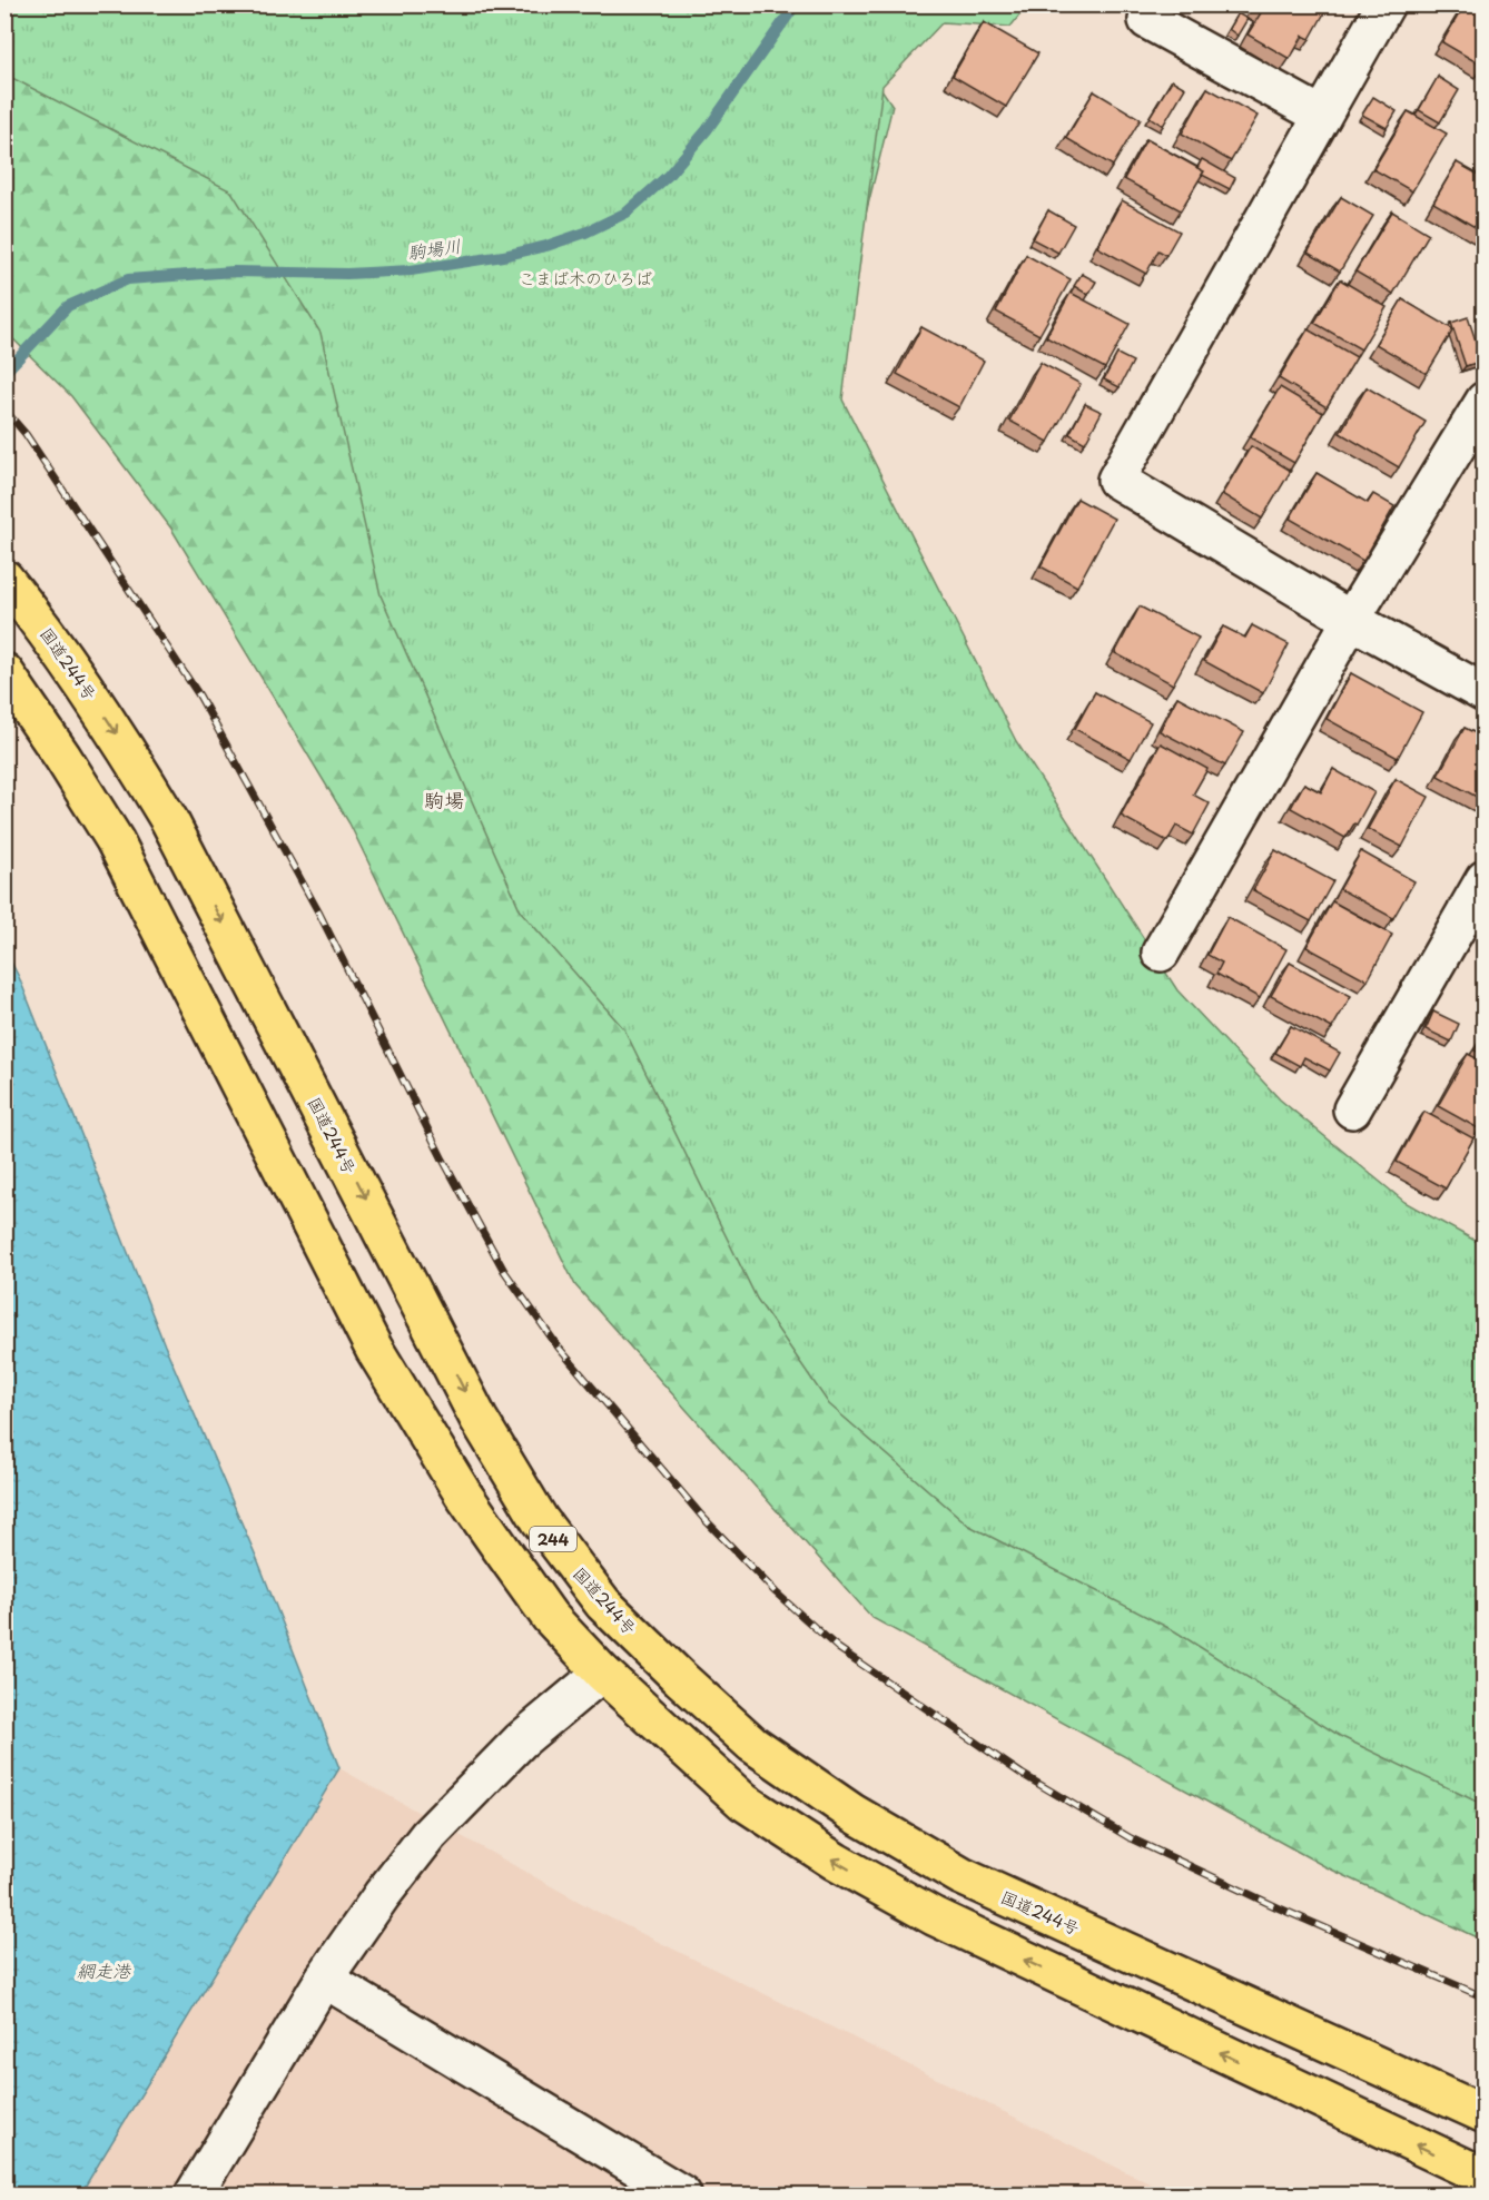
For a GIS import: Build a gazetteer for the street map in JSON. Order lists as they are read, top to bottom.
{
  "streets": {
    "highway": ["国道244号", "244"]
  },
  "districts": ["駒場"],
  "water": ["駒場川", "網走港"],
  "parks": ["こまば木のひろば"]
}
